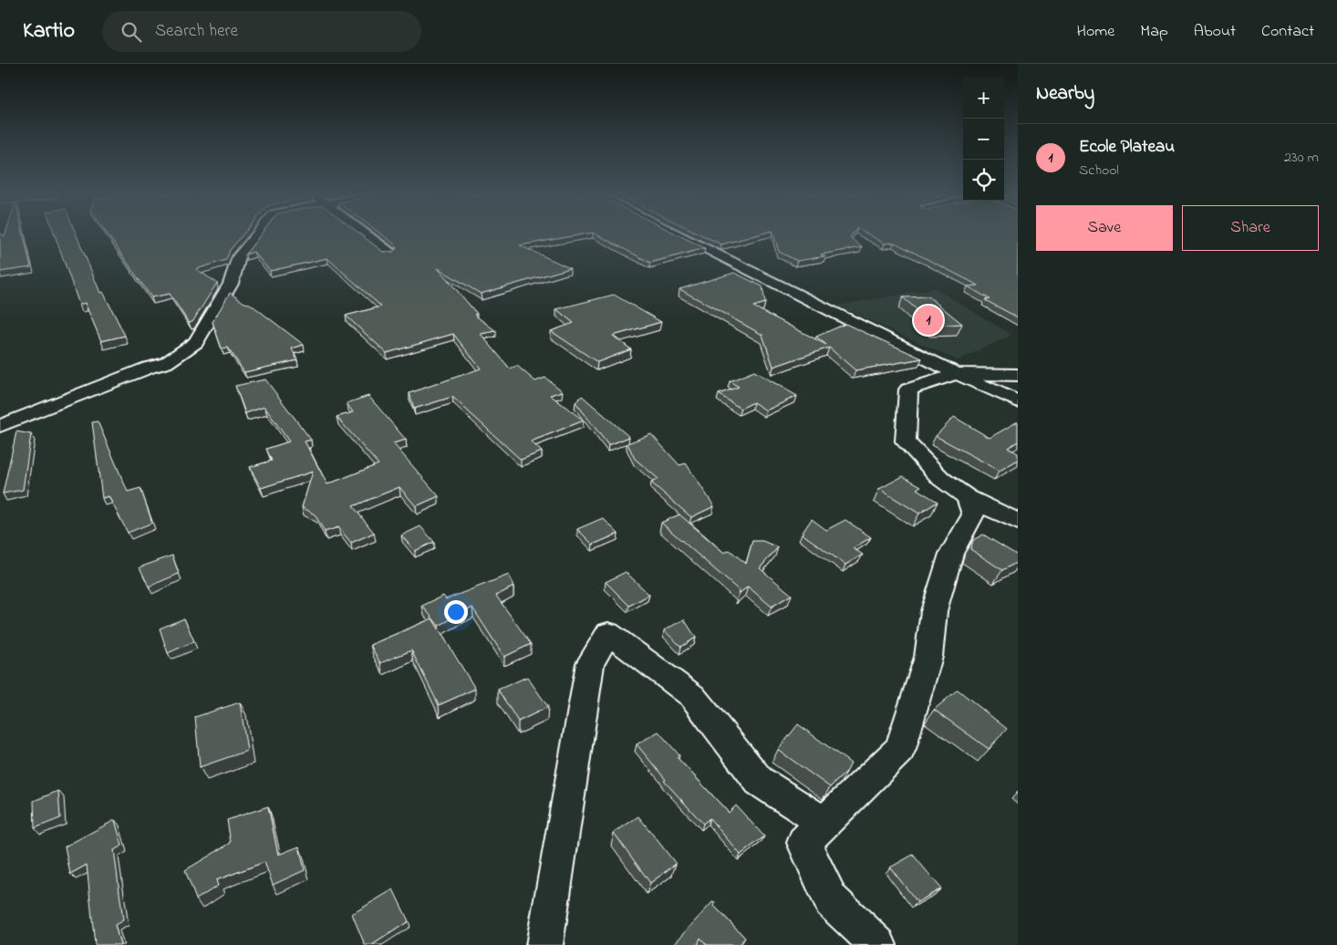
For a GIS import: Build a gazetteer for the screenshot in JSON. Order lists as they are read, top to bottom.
{
  "page": {
    "header": "Kartio",
    "search": "Search here",
    "nav": [
      "Home",
      "Map",
      "About",
      "Contact"
    ],
    "heading": "Nearby",
    "map_buttons": ["+", "−"],
    "list": [
      {
        "mark": "1",
        "name": "Ecole Plateau",
        "note": "School",
        "value": "230 m"
      }
    ],
    "buttons": ["Save", "Share"],
    "pins": "1"
  }
}
